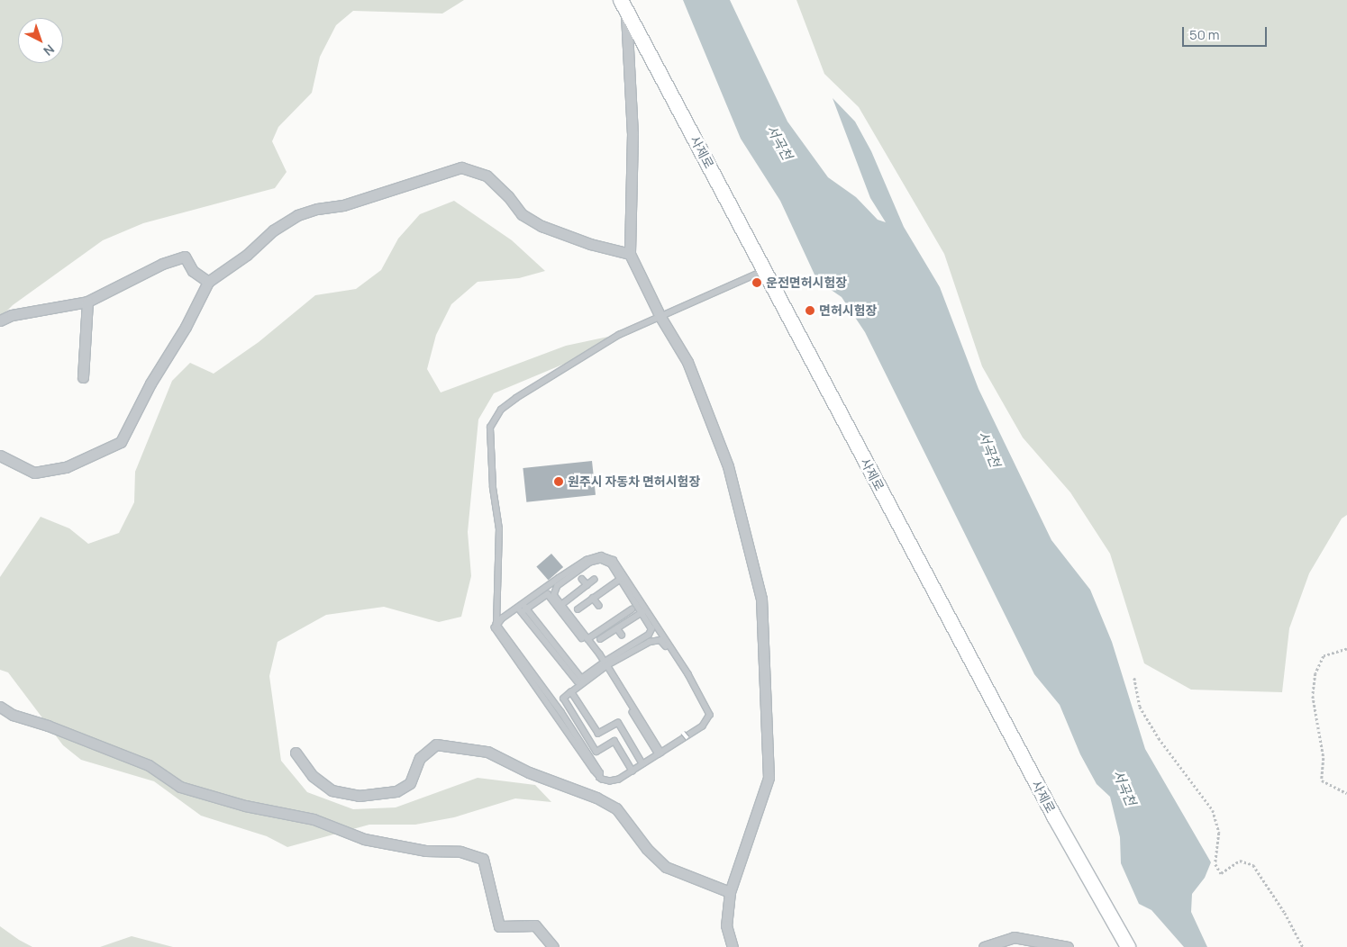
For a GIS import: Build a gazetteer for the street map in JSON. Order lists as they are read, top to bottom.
{
  "streets": {
    "street": ["사제로"]
  },
  "water": ["서곡천"],
  "places": ["운전면허시험장", "면허시험장", "원주시 자동차 면허시험장"],
  "scale_bar": "50 m",
  "north": "bottom right"
}
